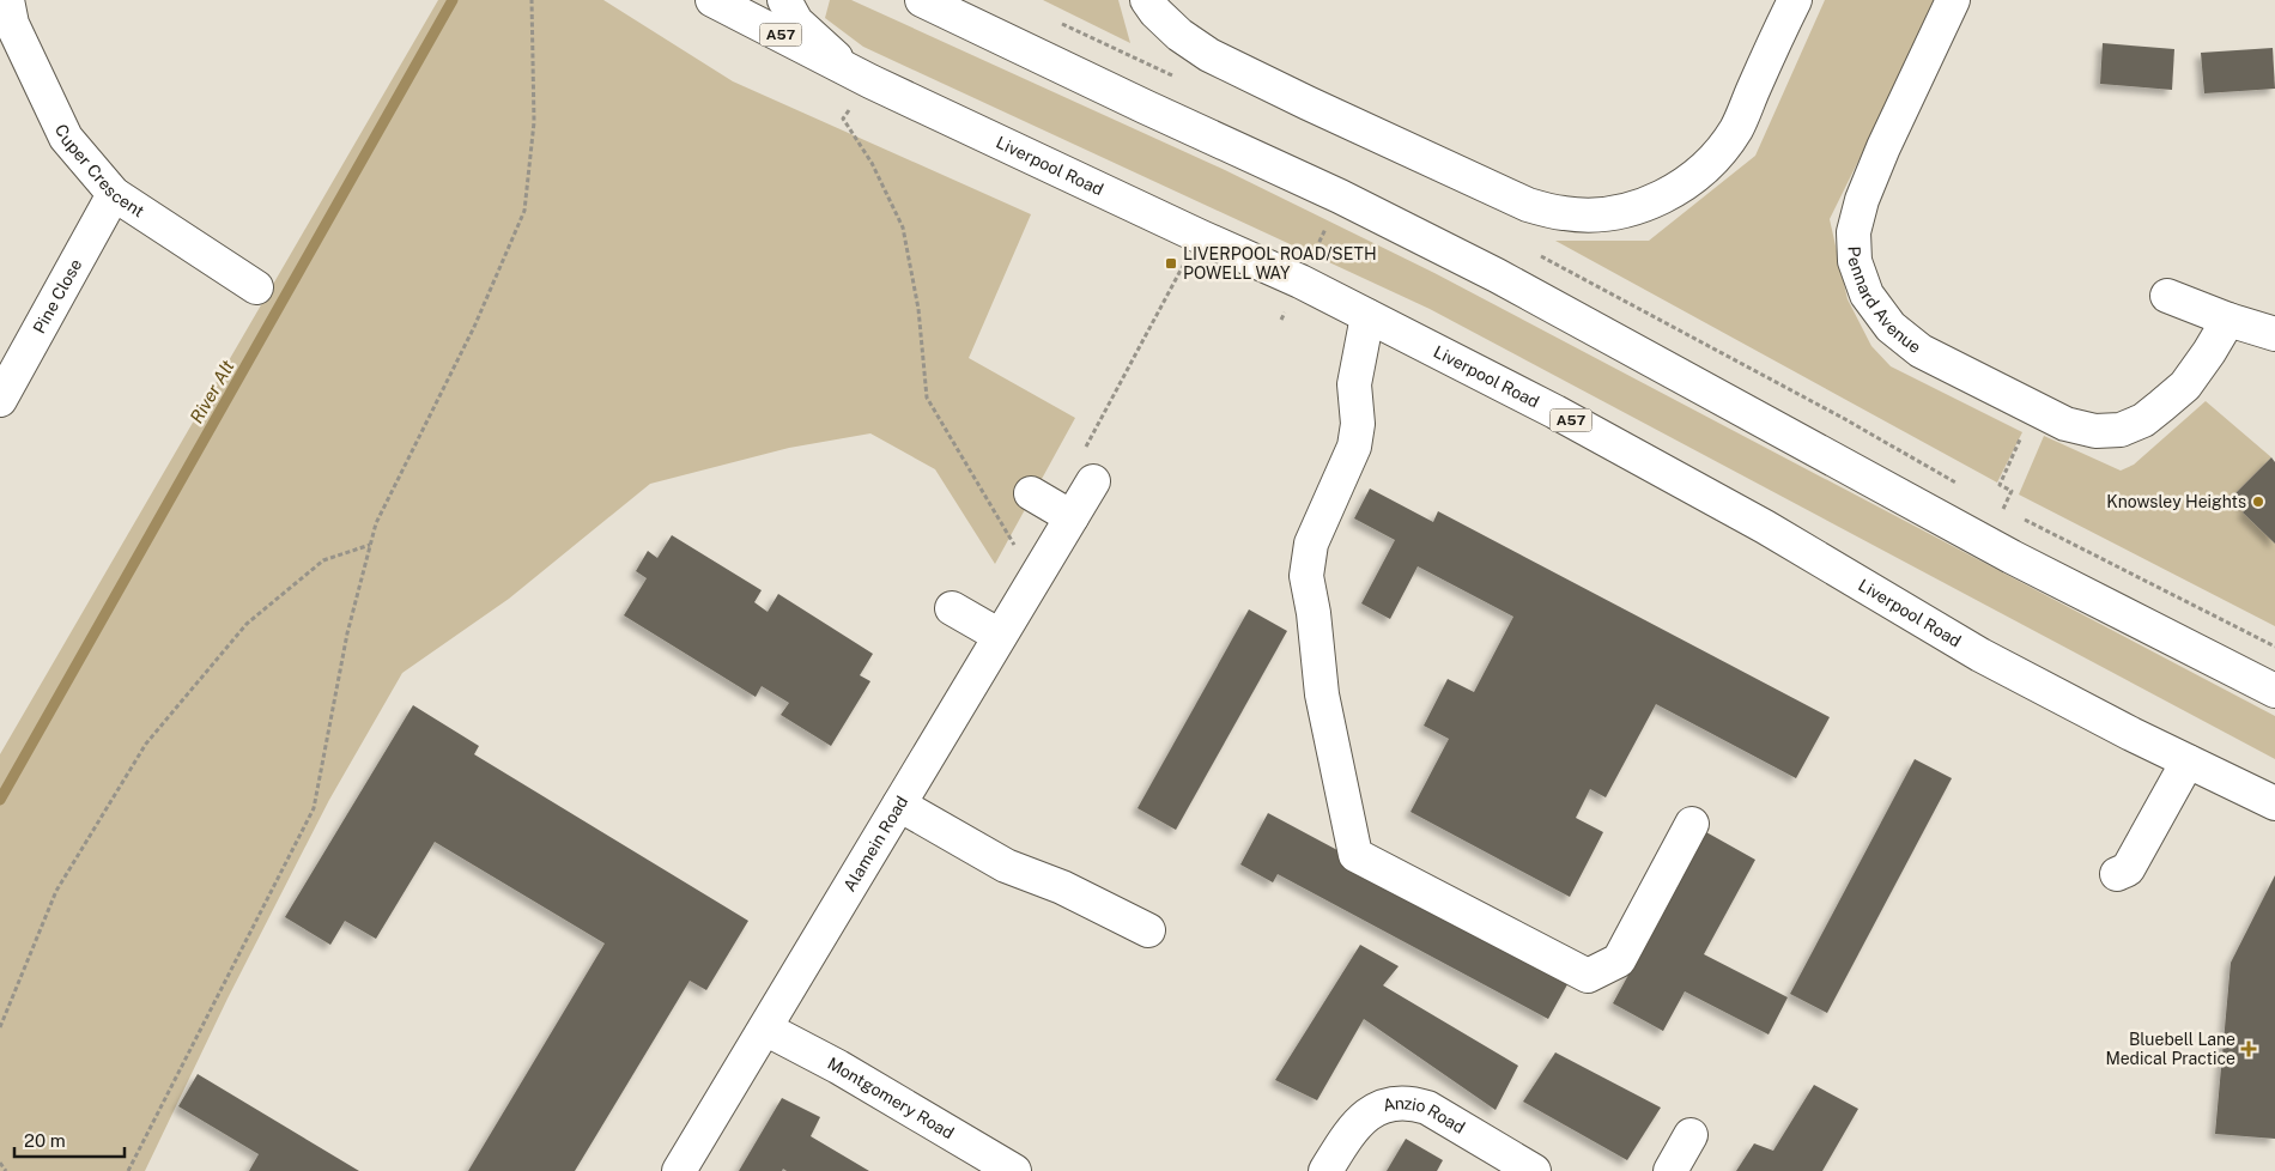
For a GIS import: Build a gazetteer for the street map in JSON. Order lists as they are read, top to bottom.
{
  "streets": {
    "main road": [
      "A57",
      "Liverpool Road",
      "Cuper Crescent",
      "Pennard Avenue",
      "Pine Close",
      "Alamein Road",
      "Montgomery Road",
      "Anzio Road"
    ]
  },
  "crossings": [
    ["Cuper Crescent", "Pine Close"],
    ["Alamein Road", "Montgomery Road"]
  ],
  "water": ["River Alt"],
  "places": {
    "transit": ["LIVERPOOL ROAD/SETH POWELL WAY"],
    "other": ["Knowsley Heights"],
    "health": ["Bluebell Lane Medical Practice"]
  },
  "scale_bar": "20 m"
}
